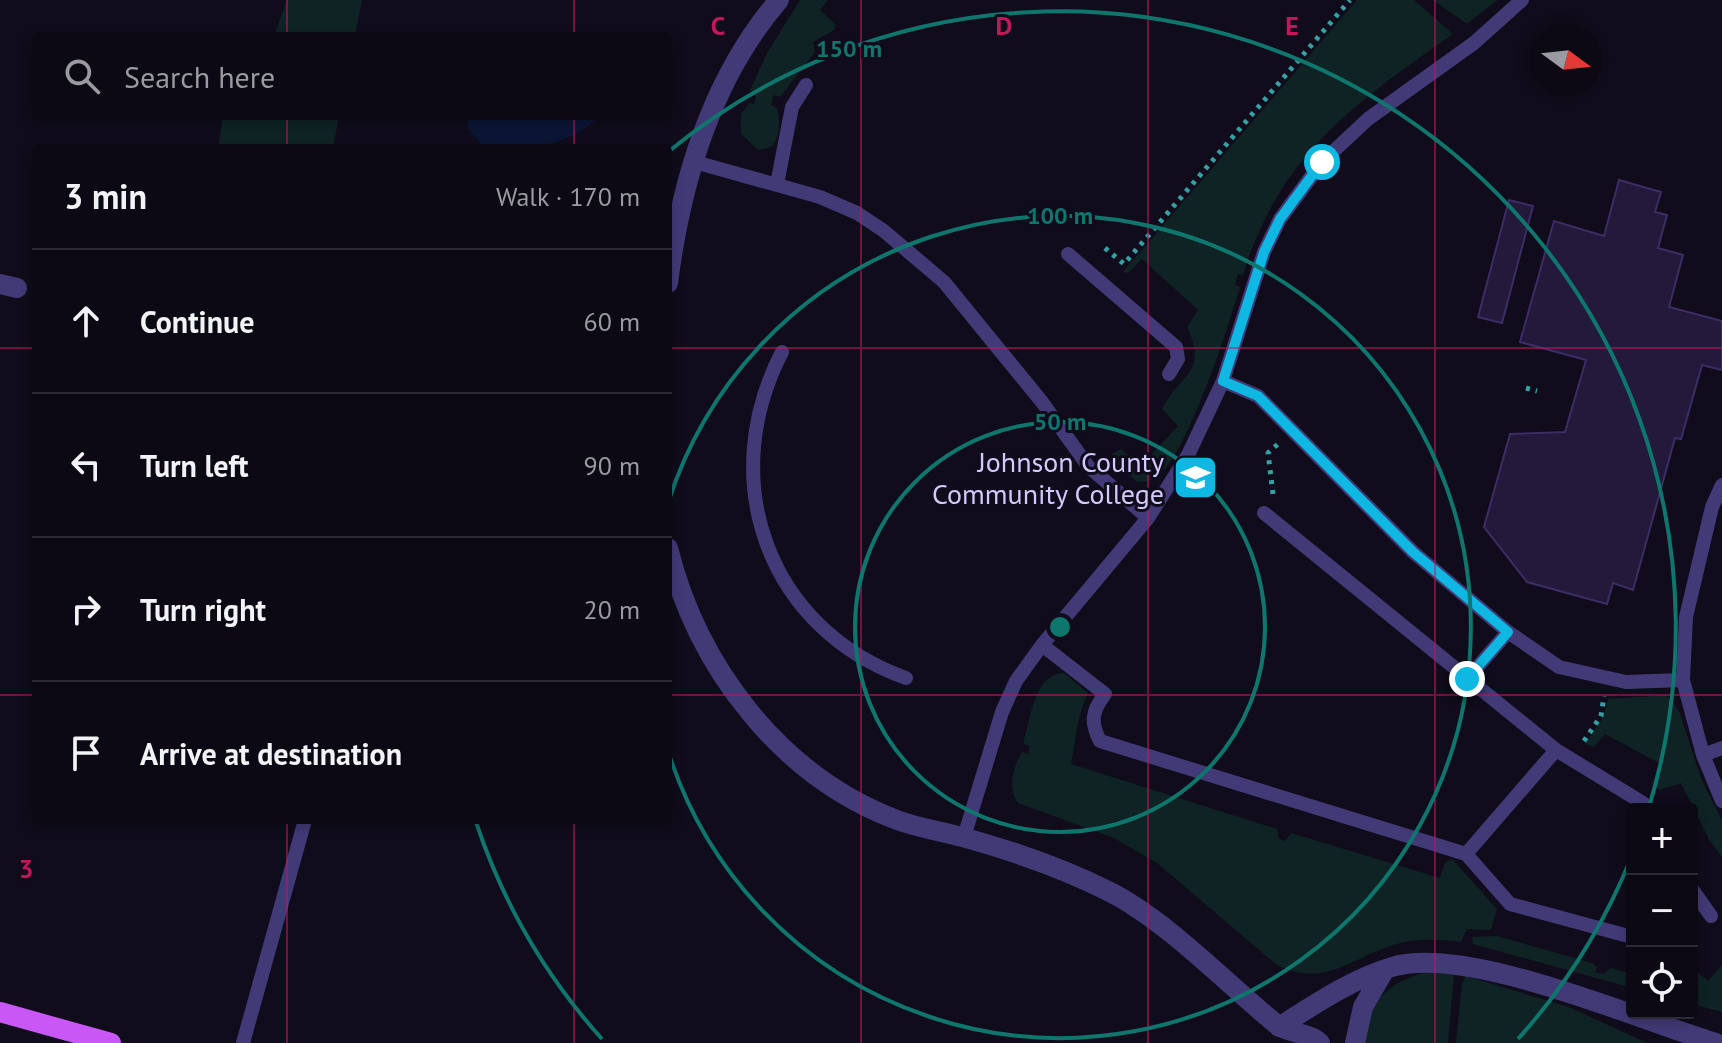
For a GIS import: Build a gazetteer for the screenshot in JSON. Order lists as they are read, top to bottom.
{
  "places": {
    "school or university": ["Johnson County Community College"]
  },
  "north": "right",
  "page": {
    "search": "Search here",
    "heading": ["3 min", "Walk · 170 m"],
    "list": [
      ["Continue", "60 m"],
      ["Turn left", "90 m"],
      ["Turn right", "20 m"],
      "Arrive at destination"
    ],
    "map_buttons": ["+", "−"]
  },
  "grid": {
    "columns": ["C", "D", "E"],
    "rows": ["3"]
  },
  "rings": ["150 m", "100 m", "50 m"]
}
